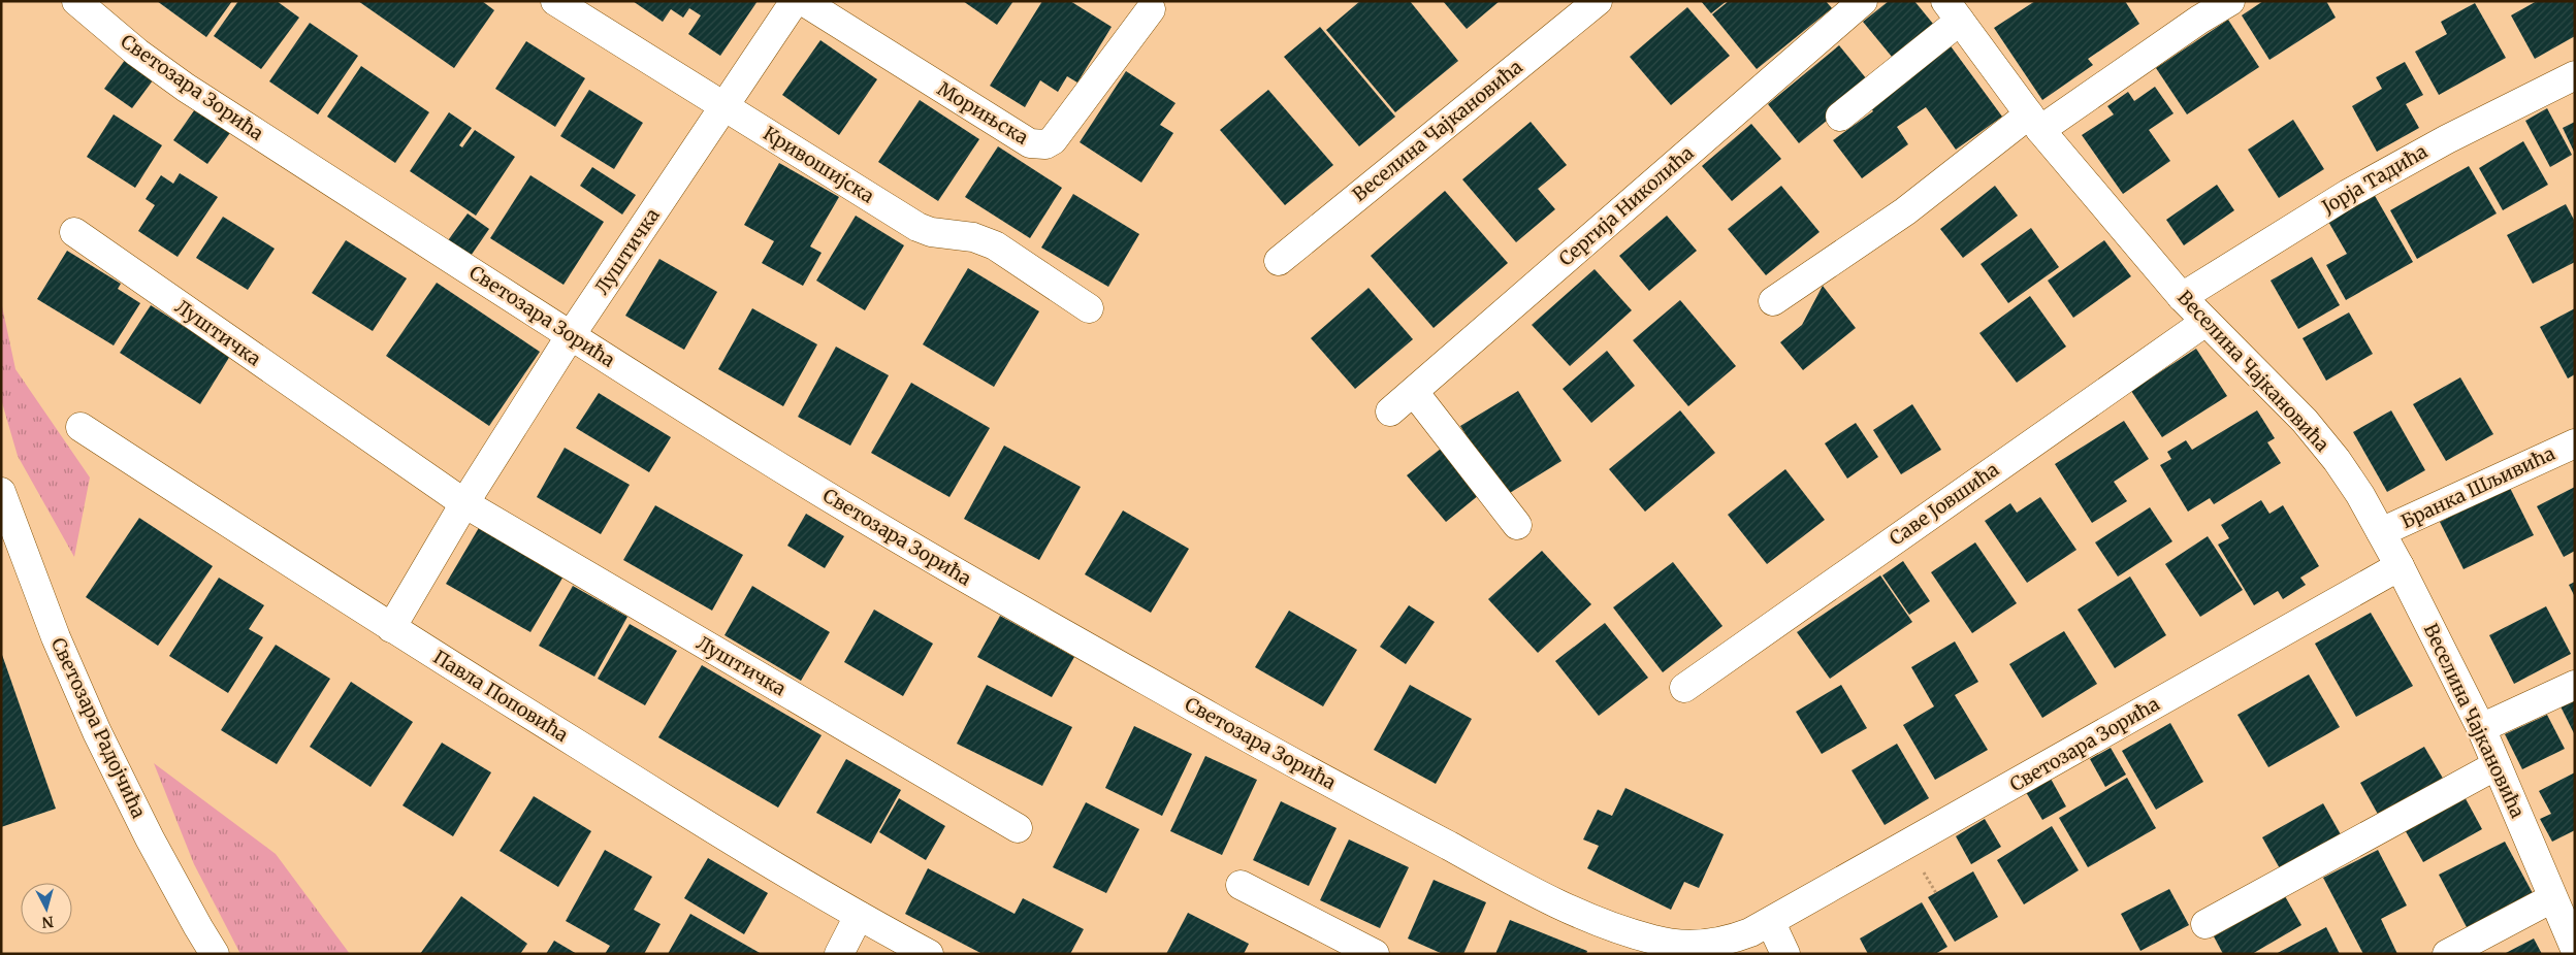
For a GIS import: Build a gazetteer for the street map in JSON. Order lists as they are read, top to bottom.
{
  "streets": {
    "street": [
      "Светозара Зорића",
      "Морињска",
      "Веселина Чајкановића",
      "Кривошијска",
      "Јорја Тадића",
      "Сергија Николића",
      "Луштичка",
      "Бранка Шљивића",
      "Саве Јовшића",
      "Павла Поповића",
      "Светозара Радојчића"
    ]
  },
  "crossings": [
    ["Светозара Зорића", "Веселина Чајкановића"],
    ["Светозара Зорића", "Луштичка"],
    ["Веселина Чајкановића", "Јорја Тадића"],
    ["Веселина Чајкановића", "Бранка Шљивића"],
    ["Веселина Чајкановића", "Саве Јовшића"],
    ["Кривошијска", "Луштичка"],
    ["Луштичка", "Павла Поповића"]
  ],
  "north": "bottom"
}
